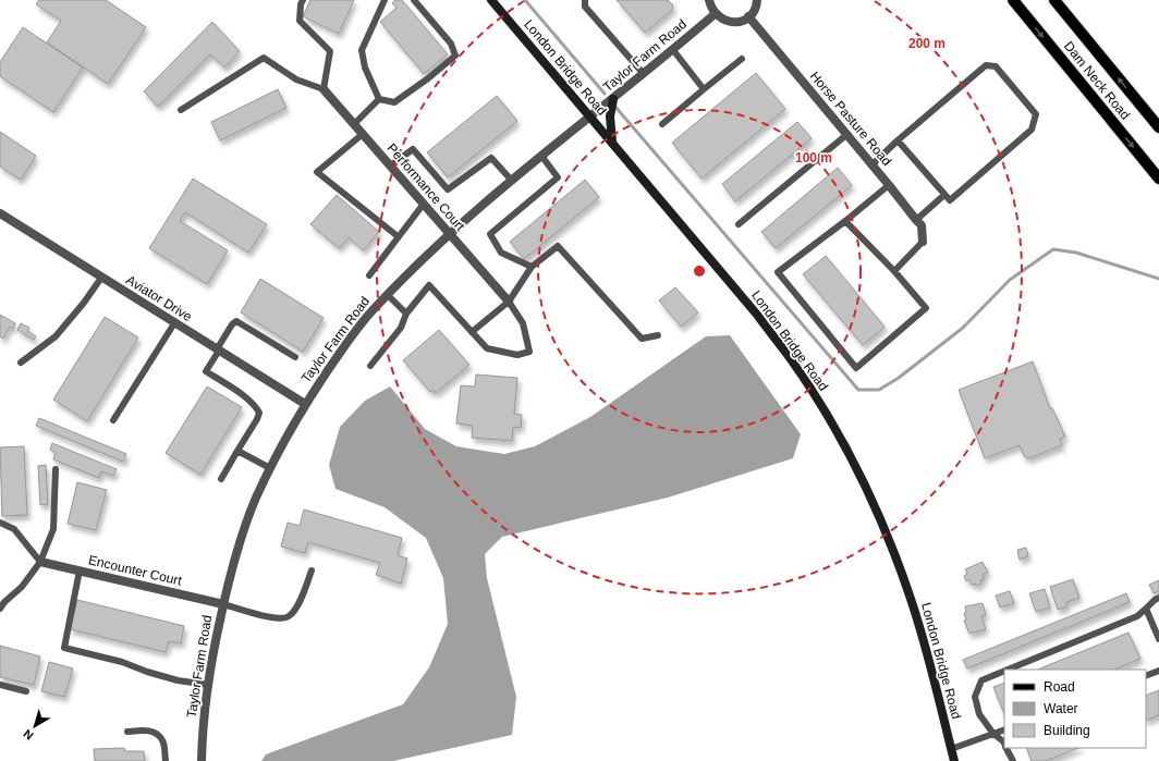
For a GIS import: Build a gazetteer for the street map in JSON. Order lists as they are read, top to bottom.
{
  "streets": {
    "main road": ["Dam Neck Road"],
    "street": [
      "Taylor Farm Road",
      "London Bridge Road",
      "Horse Pasture Road",
      "Performance Court",
      "Aviator Drive",
      "Encounter Court"
    ]
  },
  "crossings": [
    ["Taylor Farm Road", "London Bridge Road"],
    ["Taylor Farm Road", "Performance Court"],
    ["Taylor Farm Road", "Aviator Drive"],
    ["Taylor Farm Road", "Encounter Court"]
  ],
  "legend": ["Road", "Water", "Building"],
  "north": "bottom left",
  "rings": ["200 m", "100 m"]
}
